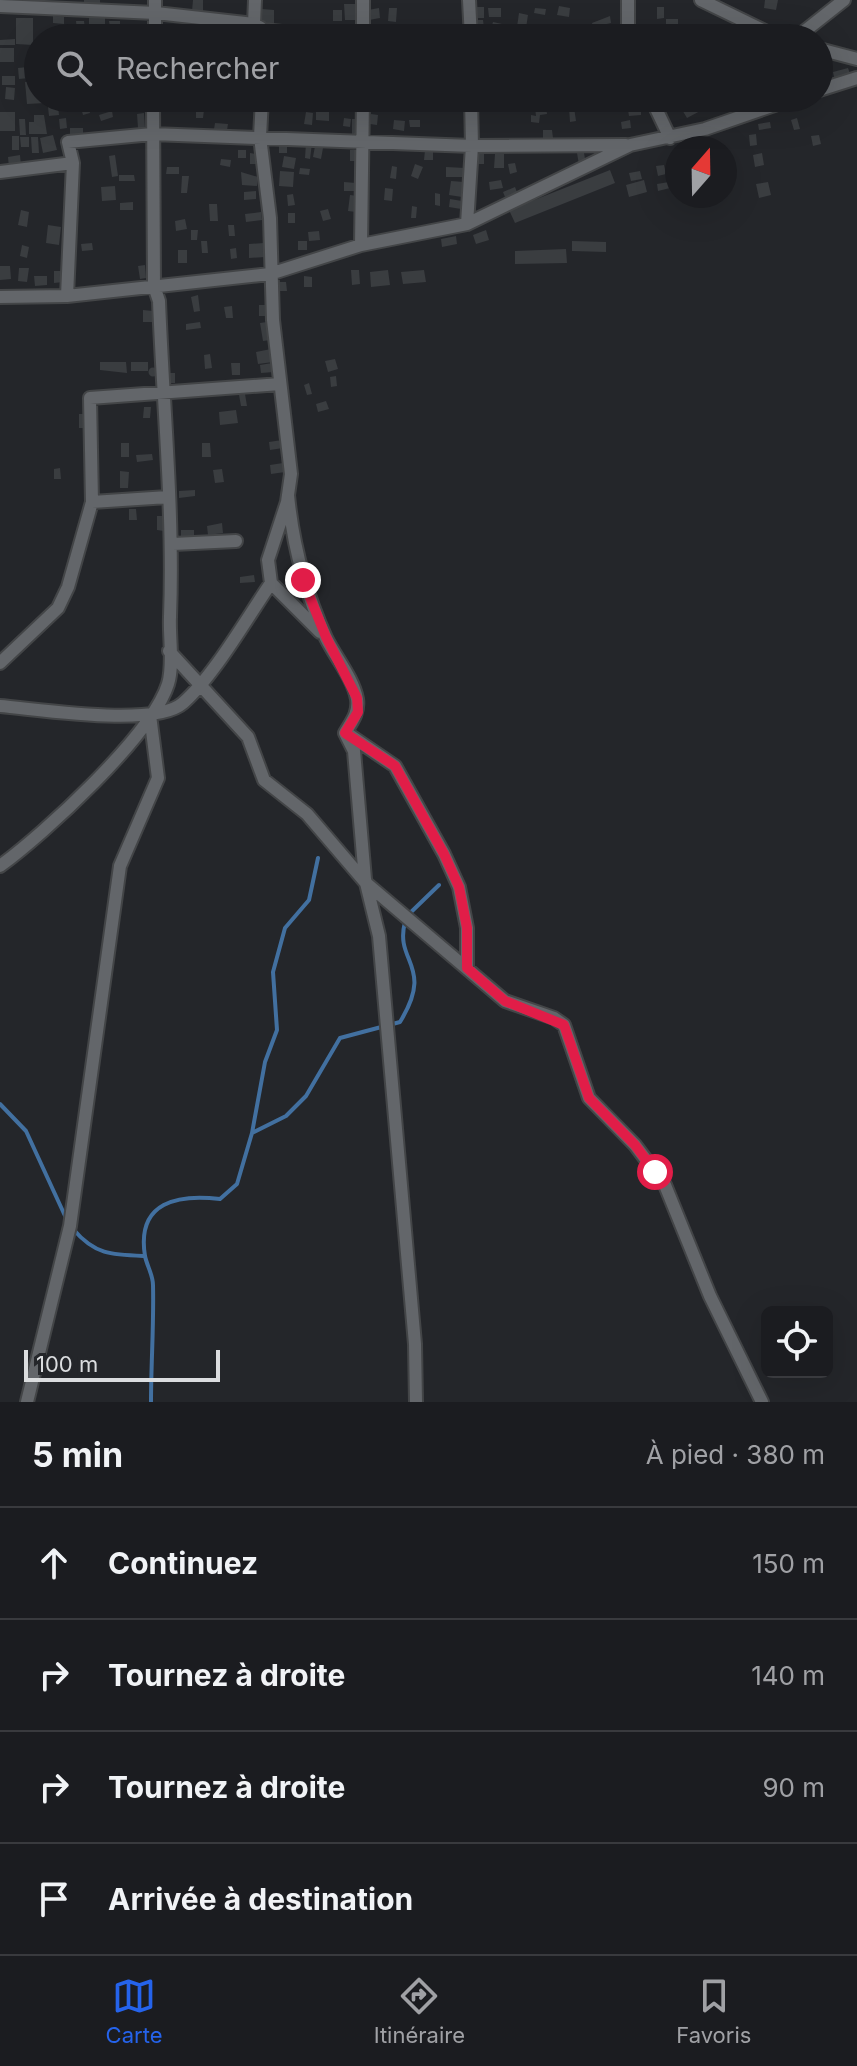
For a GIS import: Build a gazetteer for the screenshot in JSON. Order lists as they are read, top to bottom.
{
  "scale_bar": "100 m",
  "north": "top",
  "page": {
    "search": "Rechercher",
    "scale": "100 m",
    "heading": ["5 min", "À pied · 380 m"],
    "list": [
      ["Continuez", "150 m"],
      ["Tournez à droite", "140 m"],
      ["Tournez à droite", "90 m"],
      "Arrivée à destination"
    ],
    "nav": ["Carte", "Itinéraire", "Favoris"]
  }
}
